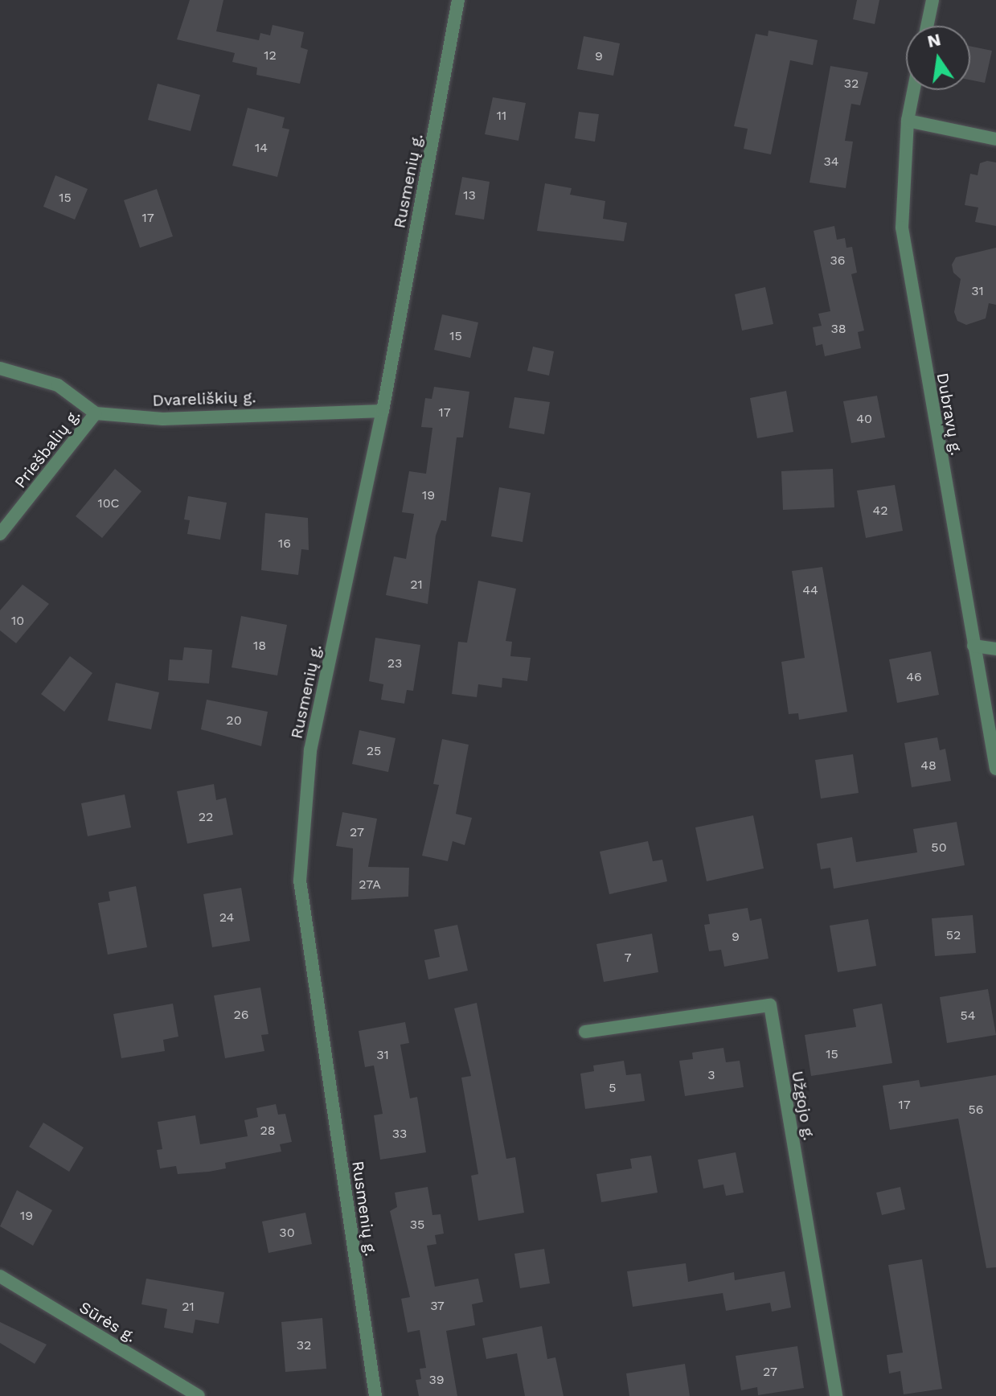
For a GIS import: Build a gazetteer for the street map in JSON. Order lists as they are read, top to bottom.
{
  "streets": {
    "street": [
      "Rusmenių g.",
      "Dvareliškių g.",
      "Dubravų g.",
      "Priešbalių g.",
      "Užgojo g.",
      "Sūrės g."
    ]
  },
  "crossings": [
    ["Rusmenių g.", "Dvareliškių g."],
    ["Dvareliškių g.", "Priešbalių g."]
  ],
  "house_numbers": [
    "12",
    "9",
    "32",
    "11",
    "14",
    "34",
    "13",
    "15",
    "17",
    "36",
    "31",
    "38",
    "15",
    "17",
    "40",
    "19",
    "10C",
    "42",
    "16",
    "21",
    "44",
    "10",
    "18",
    "23",
    "46",
    "20",
    "25",
    "48",
    "22",
    "27",
    "50",
    "27A",
    "24",
    "52",
    "9",
    "7",
    "26",
    "54",
    "15",
    "31",
    "3",
    "5",
    "17",
    "56",
    "28",
    "33",
    "19",
    "35",
    "30",
    "37",
    "21",
    "32",
    "27",
    "39"
  ],
  "north": "top"
}
